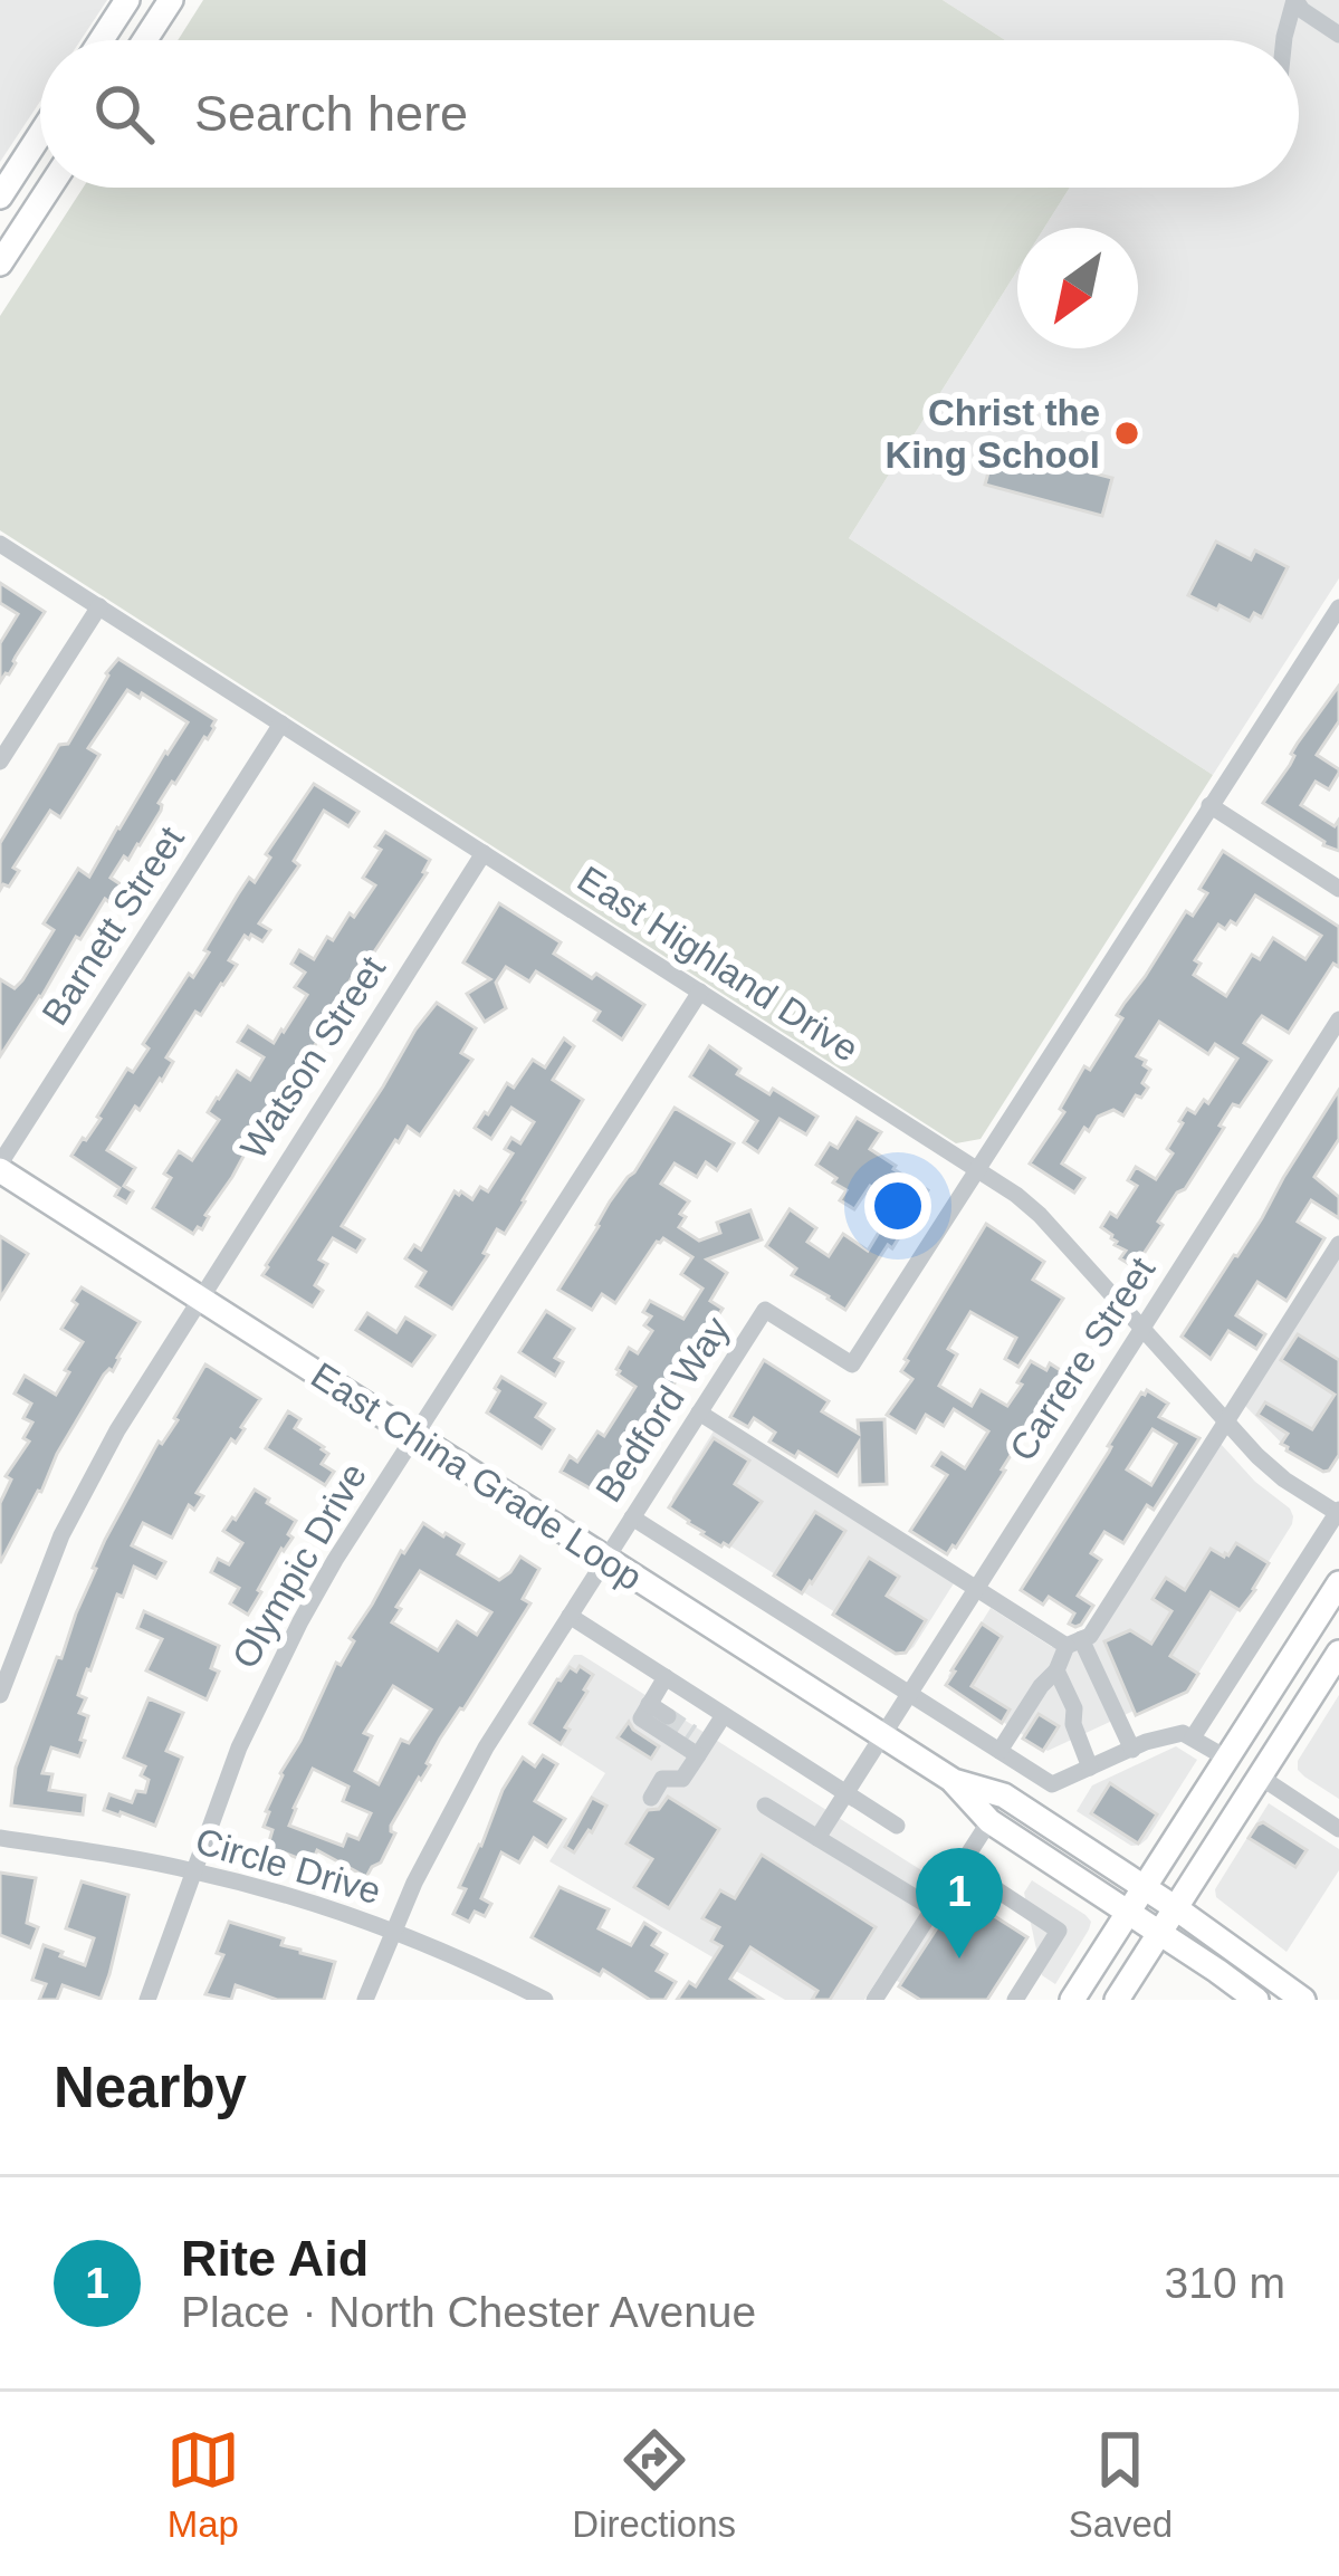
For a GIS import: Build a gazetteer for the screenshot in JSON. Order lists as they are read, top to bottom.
{
  "streets": {
    "main road": ["East China Grade Loop"],
    "street": [
      "Barnett Street",
      "East Highland Drive",
      "Watson Street",
      "Carrere Street",
      "Bedford Way",
      "Olympic Drive",
      "Circle Drive"
    ]
  },
  "crossings": [
    ["Barnett Street", "East Highland Drive"],
    ["Barnett Street", "East China Grade Loop"],
    ["East Highland Drive", "Watson Street"],
    ["East Highland Drive", "Carrere Street"],
    ["East Highland Drive", "Bedford Way"],
    ["East Highland Drive", "Olympic Drive"],
    ["Watson Street", "East China Grade Loop"],
    ["Carrere Street", "East China Grade Loop"],
    ["Bedford Way", "East China Grade Loop"],
    ["Bedford Way", "Circle Drive"],
    ["East China Grade Loop", "Olympic Drive"],
    ["Olympic Drive", "Circle Drive"]
  ],
  "places": ["Christ the King School"],
  "north": "bottom left",
  "page": {
    "search": "Search here",
    "pins": "1",
    "heading": "Nearby",
    "list": [
      {
        "mark": "1",
        "name": "Rite Aid",
        "note": "Place · North Chester Avenue",
        "value": "310 m"
      }
    ],
    "nav": ["Map", "Directions", "Saved"]
  }
}
